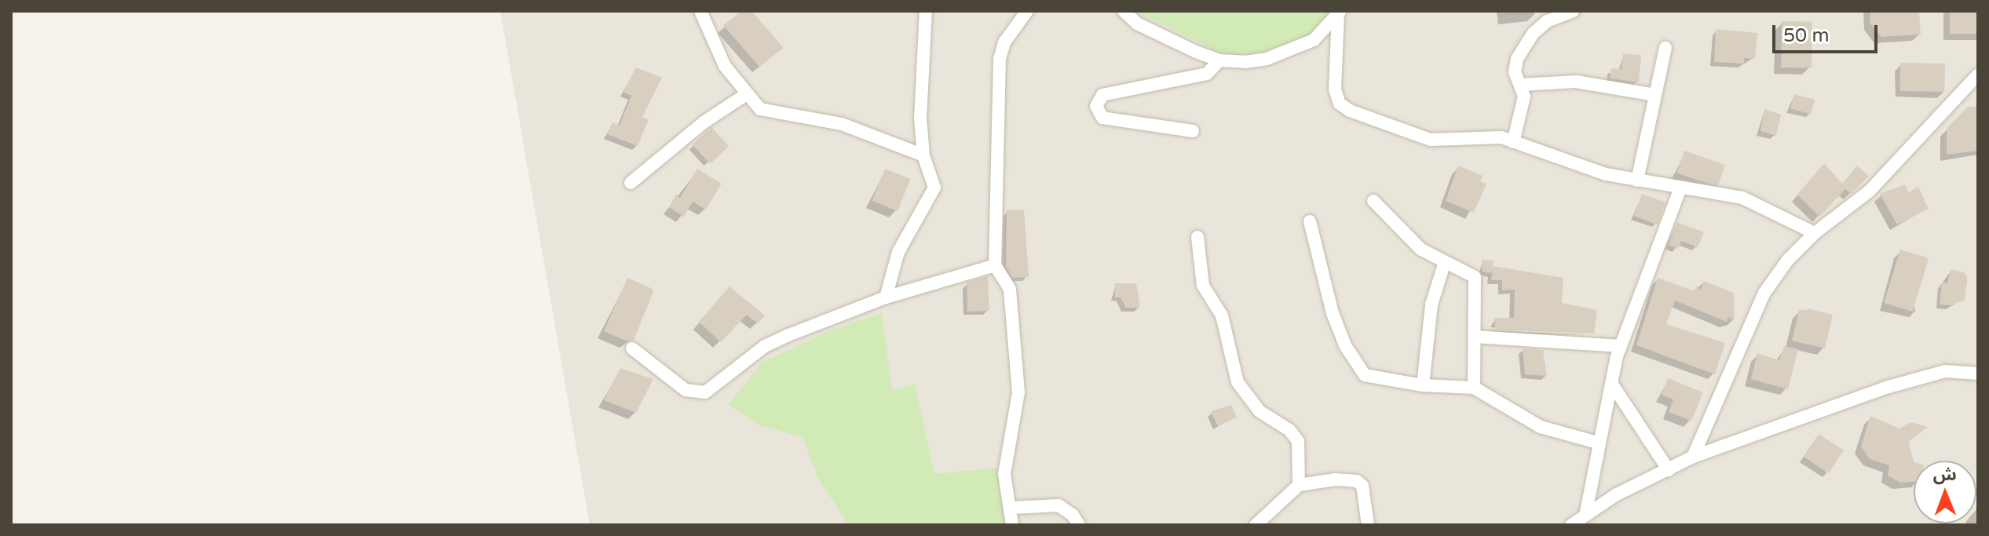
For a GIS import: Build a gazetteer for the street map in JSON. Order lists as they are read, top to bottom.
{
  "scale_bar": "50 m",
  "north": "top"
}
